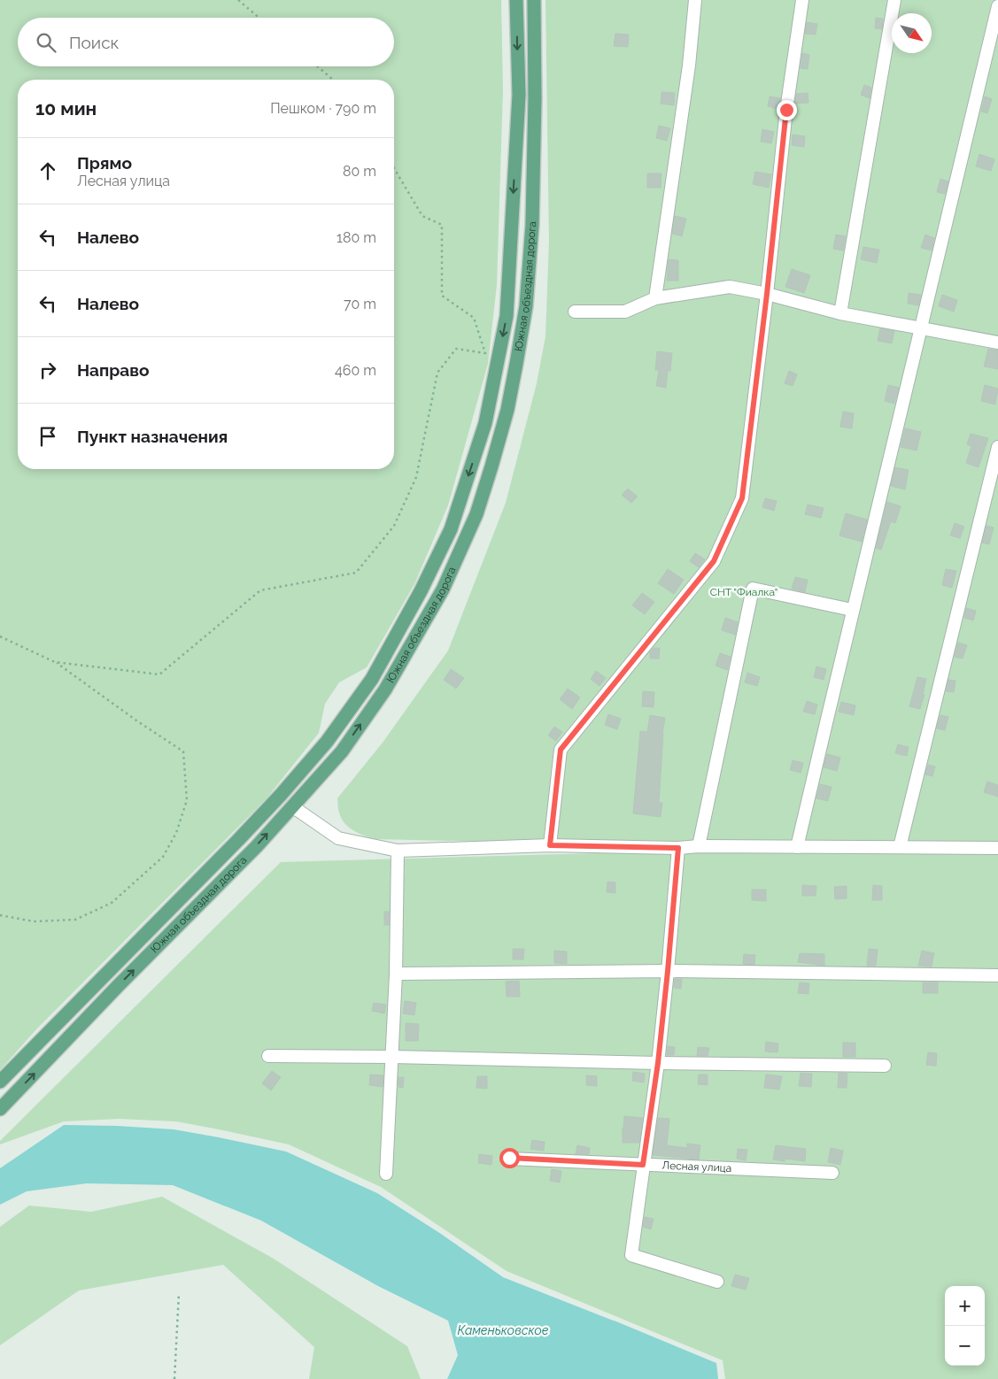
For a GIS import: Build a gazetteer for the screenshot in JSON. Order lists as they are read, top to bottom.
{
  "streets": {
    "main road": ["Южная объездная дорога"],
    "street": ["Лесная улица"]
  },
  "water": ["Каменьковское"],
  "parks": ["СНТ \"Фиалка\""],
  "north": "bottom right",
  "page": {
    "search": "Поиск",
    "heading": ["10 мин", "Пешком · 790 m"],
    "list": [
      ["Прямо", "Лесная улица", "80 m"],
      ["Налево", "180 m"],
      ["Налево", "70 m"],
      ["Направо", "460 m"],
      "Пункт назначения"
    ],
    "map_buttons": ["+", "−"]
  }
}
